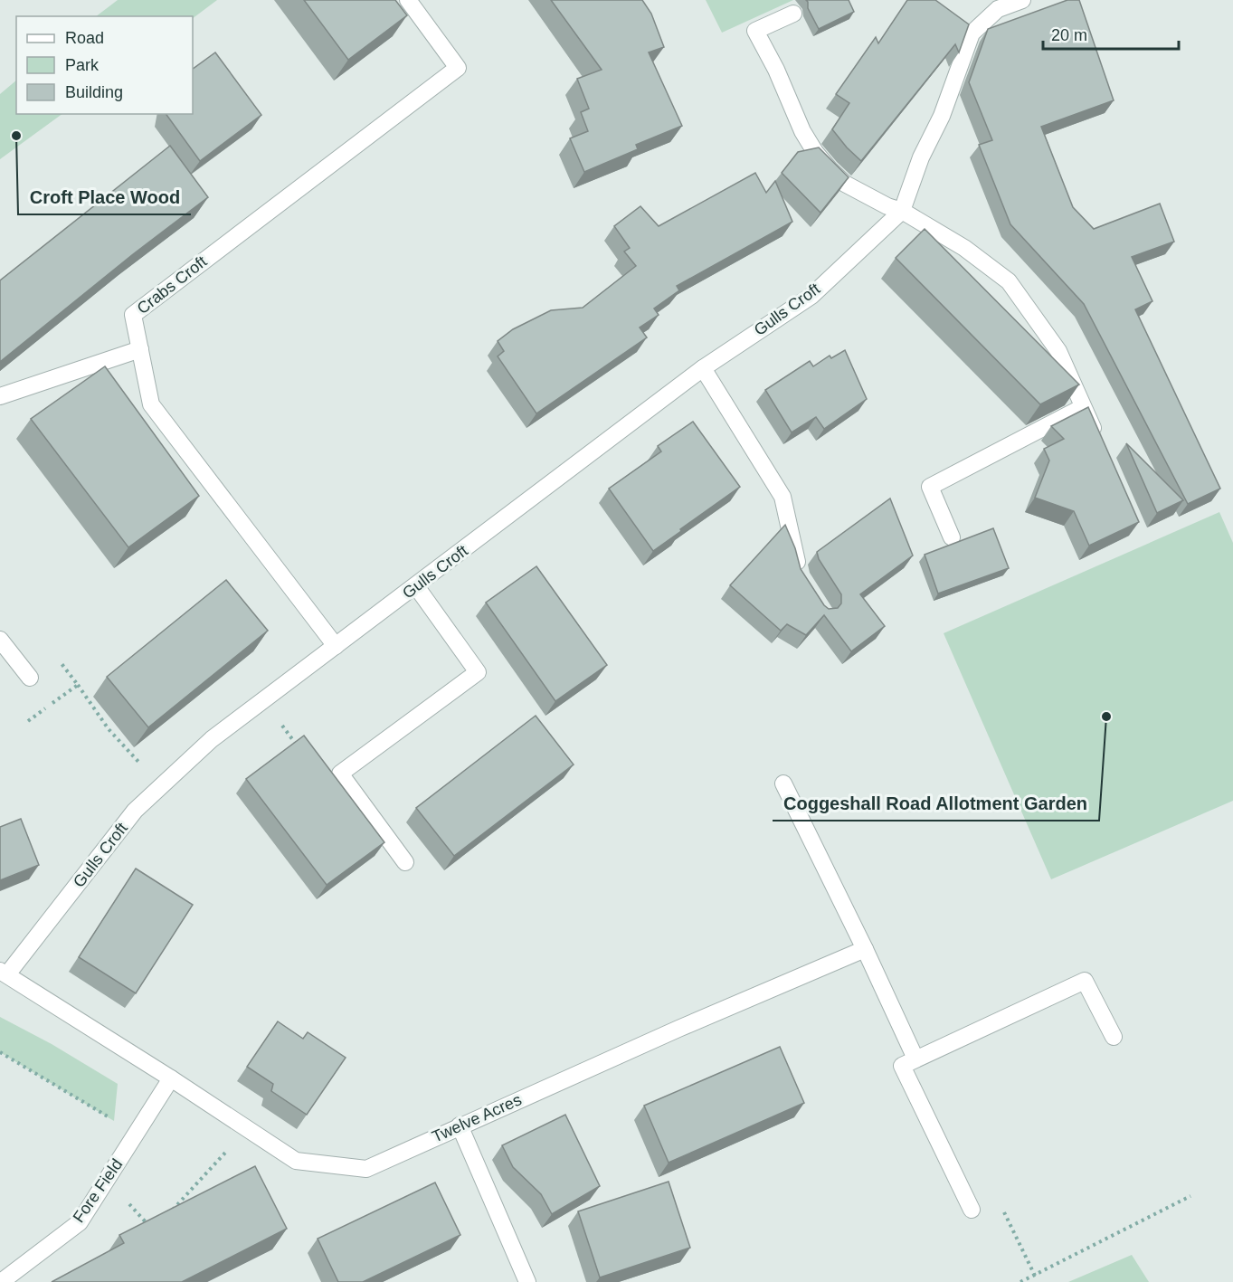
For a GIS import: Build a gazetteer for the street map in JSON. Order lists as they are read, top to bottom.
{
  "streets": {
    "street": [
      "Crabs Croft",
      "Gulls Croft",
      "Twelve Acres",
      "Fore Field"
    ]
  },
  "crossings": [
    ["Crabs Croft", "Gulls Croft"],
    ["Gulls Croft", "Twelve Acres"],
    ["Twelve Acres", "Fore Field"]
  ],
  "places": ["Croft Place Wood", "Coggeshall Road Allotment Garden"],
  "legend": ["Road", "Park", "Building"],
  "scale_bar": "20 m"
}
